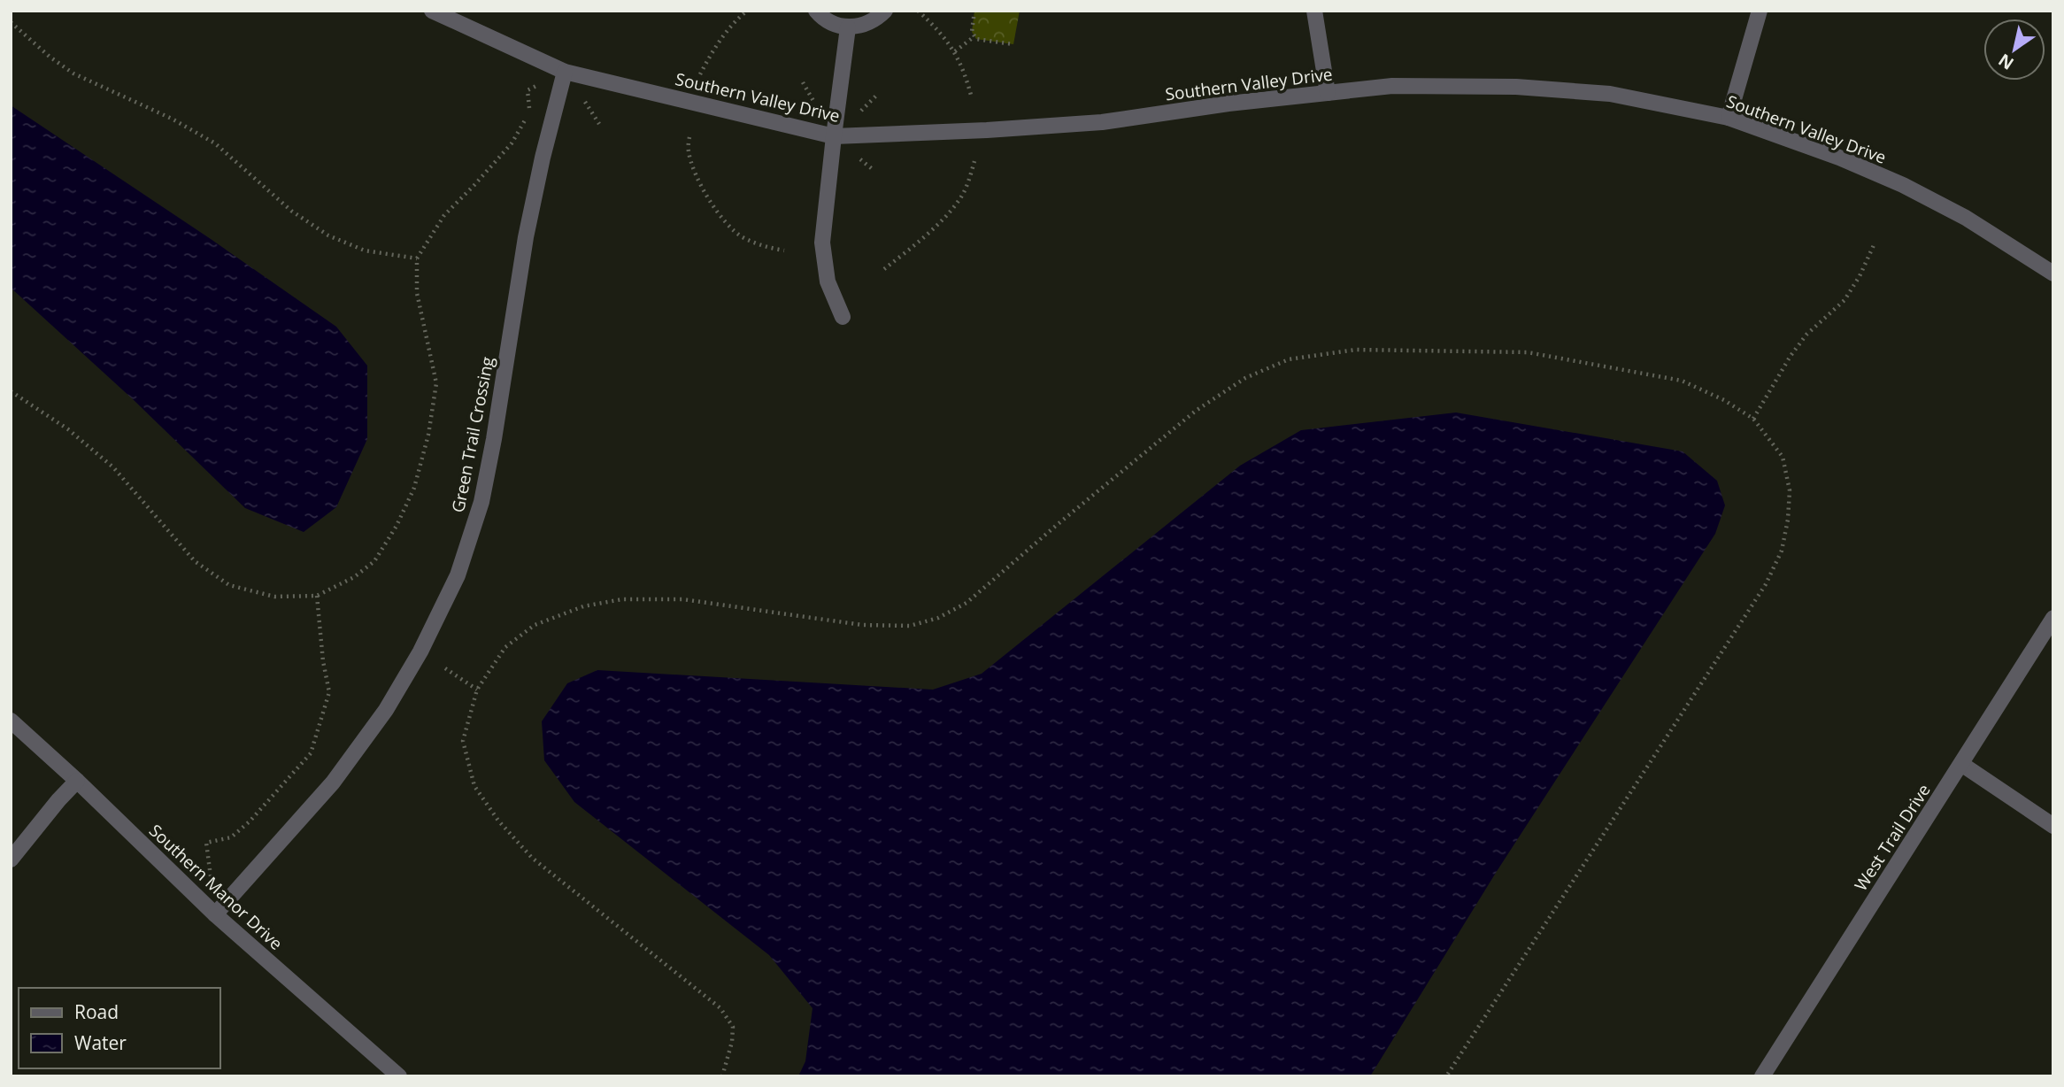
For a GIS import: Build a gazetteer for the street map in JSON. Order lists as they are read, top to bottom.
{
  "streets": {
    "street": [
      "Southern Valley Drive",
      "Green Trail Crossing",
      "West Trail Drive",
      "Southern Manor Drive"
    ]
  },
  "crossings": [
    ["Southern Valley Drive", "Green Trail Crossing"],
    ["Green Trail Crossing", "Southern Manor Drive"]
  ],
  "legend": ["Road", "Water"],
  "north": "bottom left"
}
